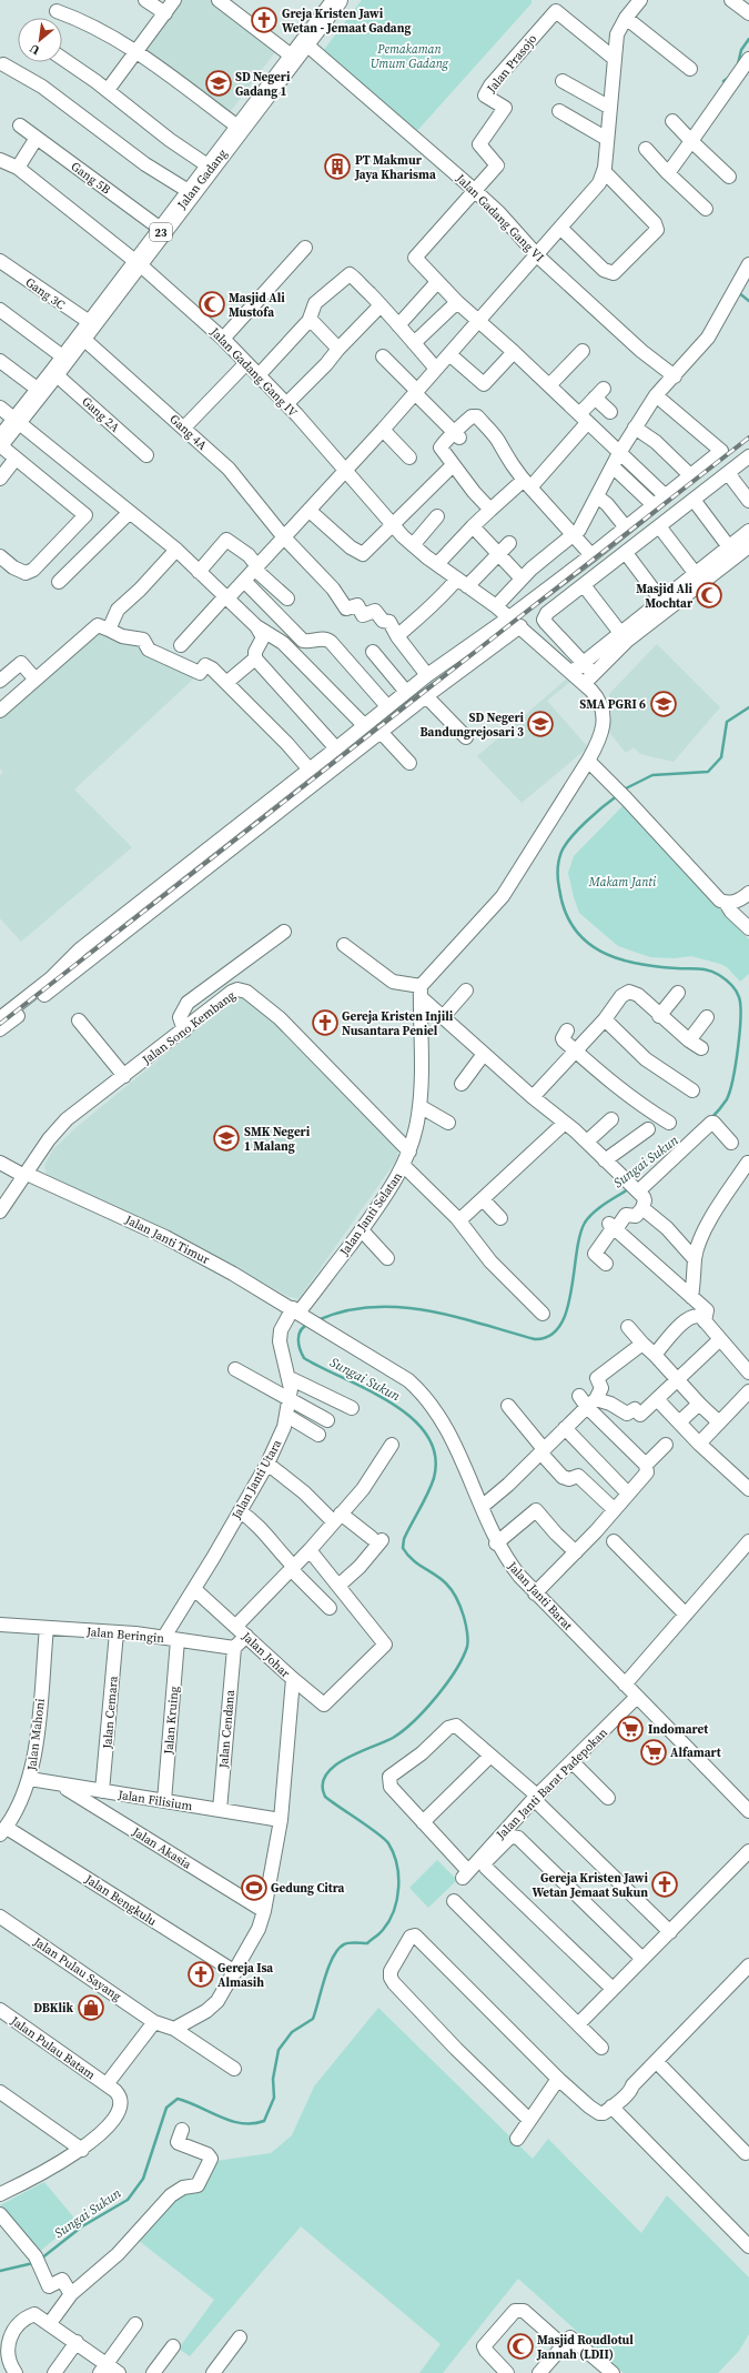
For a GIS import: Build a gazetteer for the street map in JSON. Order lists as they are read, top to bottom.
{
  "streets": {
    "highway": ["Jalan Gadang", "23"],
    "street": [
      "Jalan Prasojo",
      "Gang 5B",
      "Jalan Gadang Gang VI",
      "Gang 3C",
      "Jalan Gadang Gang IV",
      "Gang 2A",
      "Gang 4A",
      "Jalan Sono Kembang",
      "Jalan Janti Selatan",
      "Jalan Janti Timur",
      "Jalan Janti Utara",
      "Jalan Janti Barat",
      "Jalan Beringin",
      "Jalan Johar",
      "Jalan Cemara",
      "Jalan Kruing",
      "Jalan Cendana",
      "Jalan Mahoni",
      "Jalan Janti Barat Padepokan",
      "Jalan Filisium",
      "Jalan Akasia",
      "Jalan Bengkulu",
      "Jalan Pulau Sayang",
      "Jalan Pulau Batam"
    ]
  },
  "crossings": [
    ["Jalan Prasojo", "Jalan Gadang Gang VI"],
    ["Gang 5B", "Jalan Gadang"],
    ["Jalan Gadang", "Jalan Gadang Gang VI"],
    ["Jalan Gadang", "Gang 3C"],
    ["Jalan Gadang", "Jalan Gadang Gang IV"],
    ["Jalan Gadang", "Gang 2A"],
    ["Jalan Gadang", "Gang 4A"],
    ["Gang 3C", "Gang 4A"],
    ["Jalan Sono Kembang", "Jalan Janti Selatan"],
    ["Jalan Sono Kembang", "Jalan Janti Timur"],
    ["Jalan Janti Selatan", "Jalan Janti Timur"],
    ["Jalan Janti Selatan", "Jalan Janti Utara"],
    ["Jalan Janti Selatan", "Jalan Janti Barat"],
    ["Jalan Janti Timur", "Jalan Janti Utara"],
    ["Jalan Janti Timur", "Jalan Janti Barat"],
    ["Jalan Janti Utara", "Jalan Janti Barat"],
    ["Jalan Janti Utara", "Jalan Beringin"],
    ["Jalan Janti Utara", "Jalan Johar"],
    ["Jalan Janti Barat", "Jalan Janti Barat Padepokan"],
    ["Jalan Beringin", "Jalan Cemara"],
    ["Jalan Beringin", "Jalan Kruing"],
    ["Jalan Beringin", "Jalan Cendana"],
    ["Jalan Beringin", "Jalan Mahoni"],
    ["Jalan Johar", "Jalan Filisium"],
    ["Jalan Johar", "Jalan Akasia"],
    ["Jalan Johar", "Jalan Bengkulu"],
    ["Jalan Johar", "Jalan Pulau Sayang"],
    ["Jalan Cemara", "Jalan Filisium"],
    ["Jalan Kruing", "Jalan Filisium"],
    ["Jalan Cendana", "Jalan Filisium"],
    ["Jalan Mahoni", "Jalan Filisium"],
    ["Jalan Mahoni", "Jalan Bengkulu"],
    ["Jalan Filisium", "Jalan Akasia"]
  ],
  "water": ["Sungai Sukun"],
  "parks": ["Pemakaman Umum Gadang", "Makam Janti"],
  "places": {
    "church": [
      "Greja Kristen Jawi Wetan - Jemaat Gadang",
      "Gereja Kristen Injili Nusantara Peniel",
      "Gereja Kristen Jawi Wetan Jemaat Sukun",
      "Gereja Isa Almasih"
    ],
    "school or university": [
      "SD Negeri Gadang 1",
      "SMA PGRI 6",
      "SD Negeri Bandungrejosari 3",
      "SMK Negeri 1 Malang"
    ],
    "building": ["PT Makmur Jaya Kharisma"],
    "mosque": ["Masjid Ali Mustofa", "Masjid Ali Mochtar", "Masjid Roudlotul Jannah (LDII)"],
    "supermarket": ["Indomaret", "Alfamart"],
    "sports": ["Gedung Citra"],
    "shop": ["DBKlik"]
  },
  "north": "bottom left"
}
